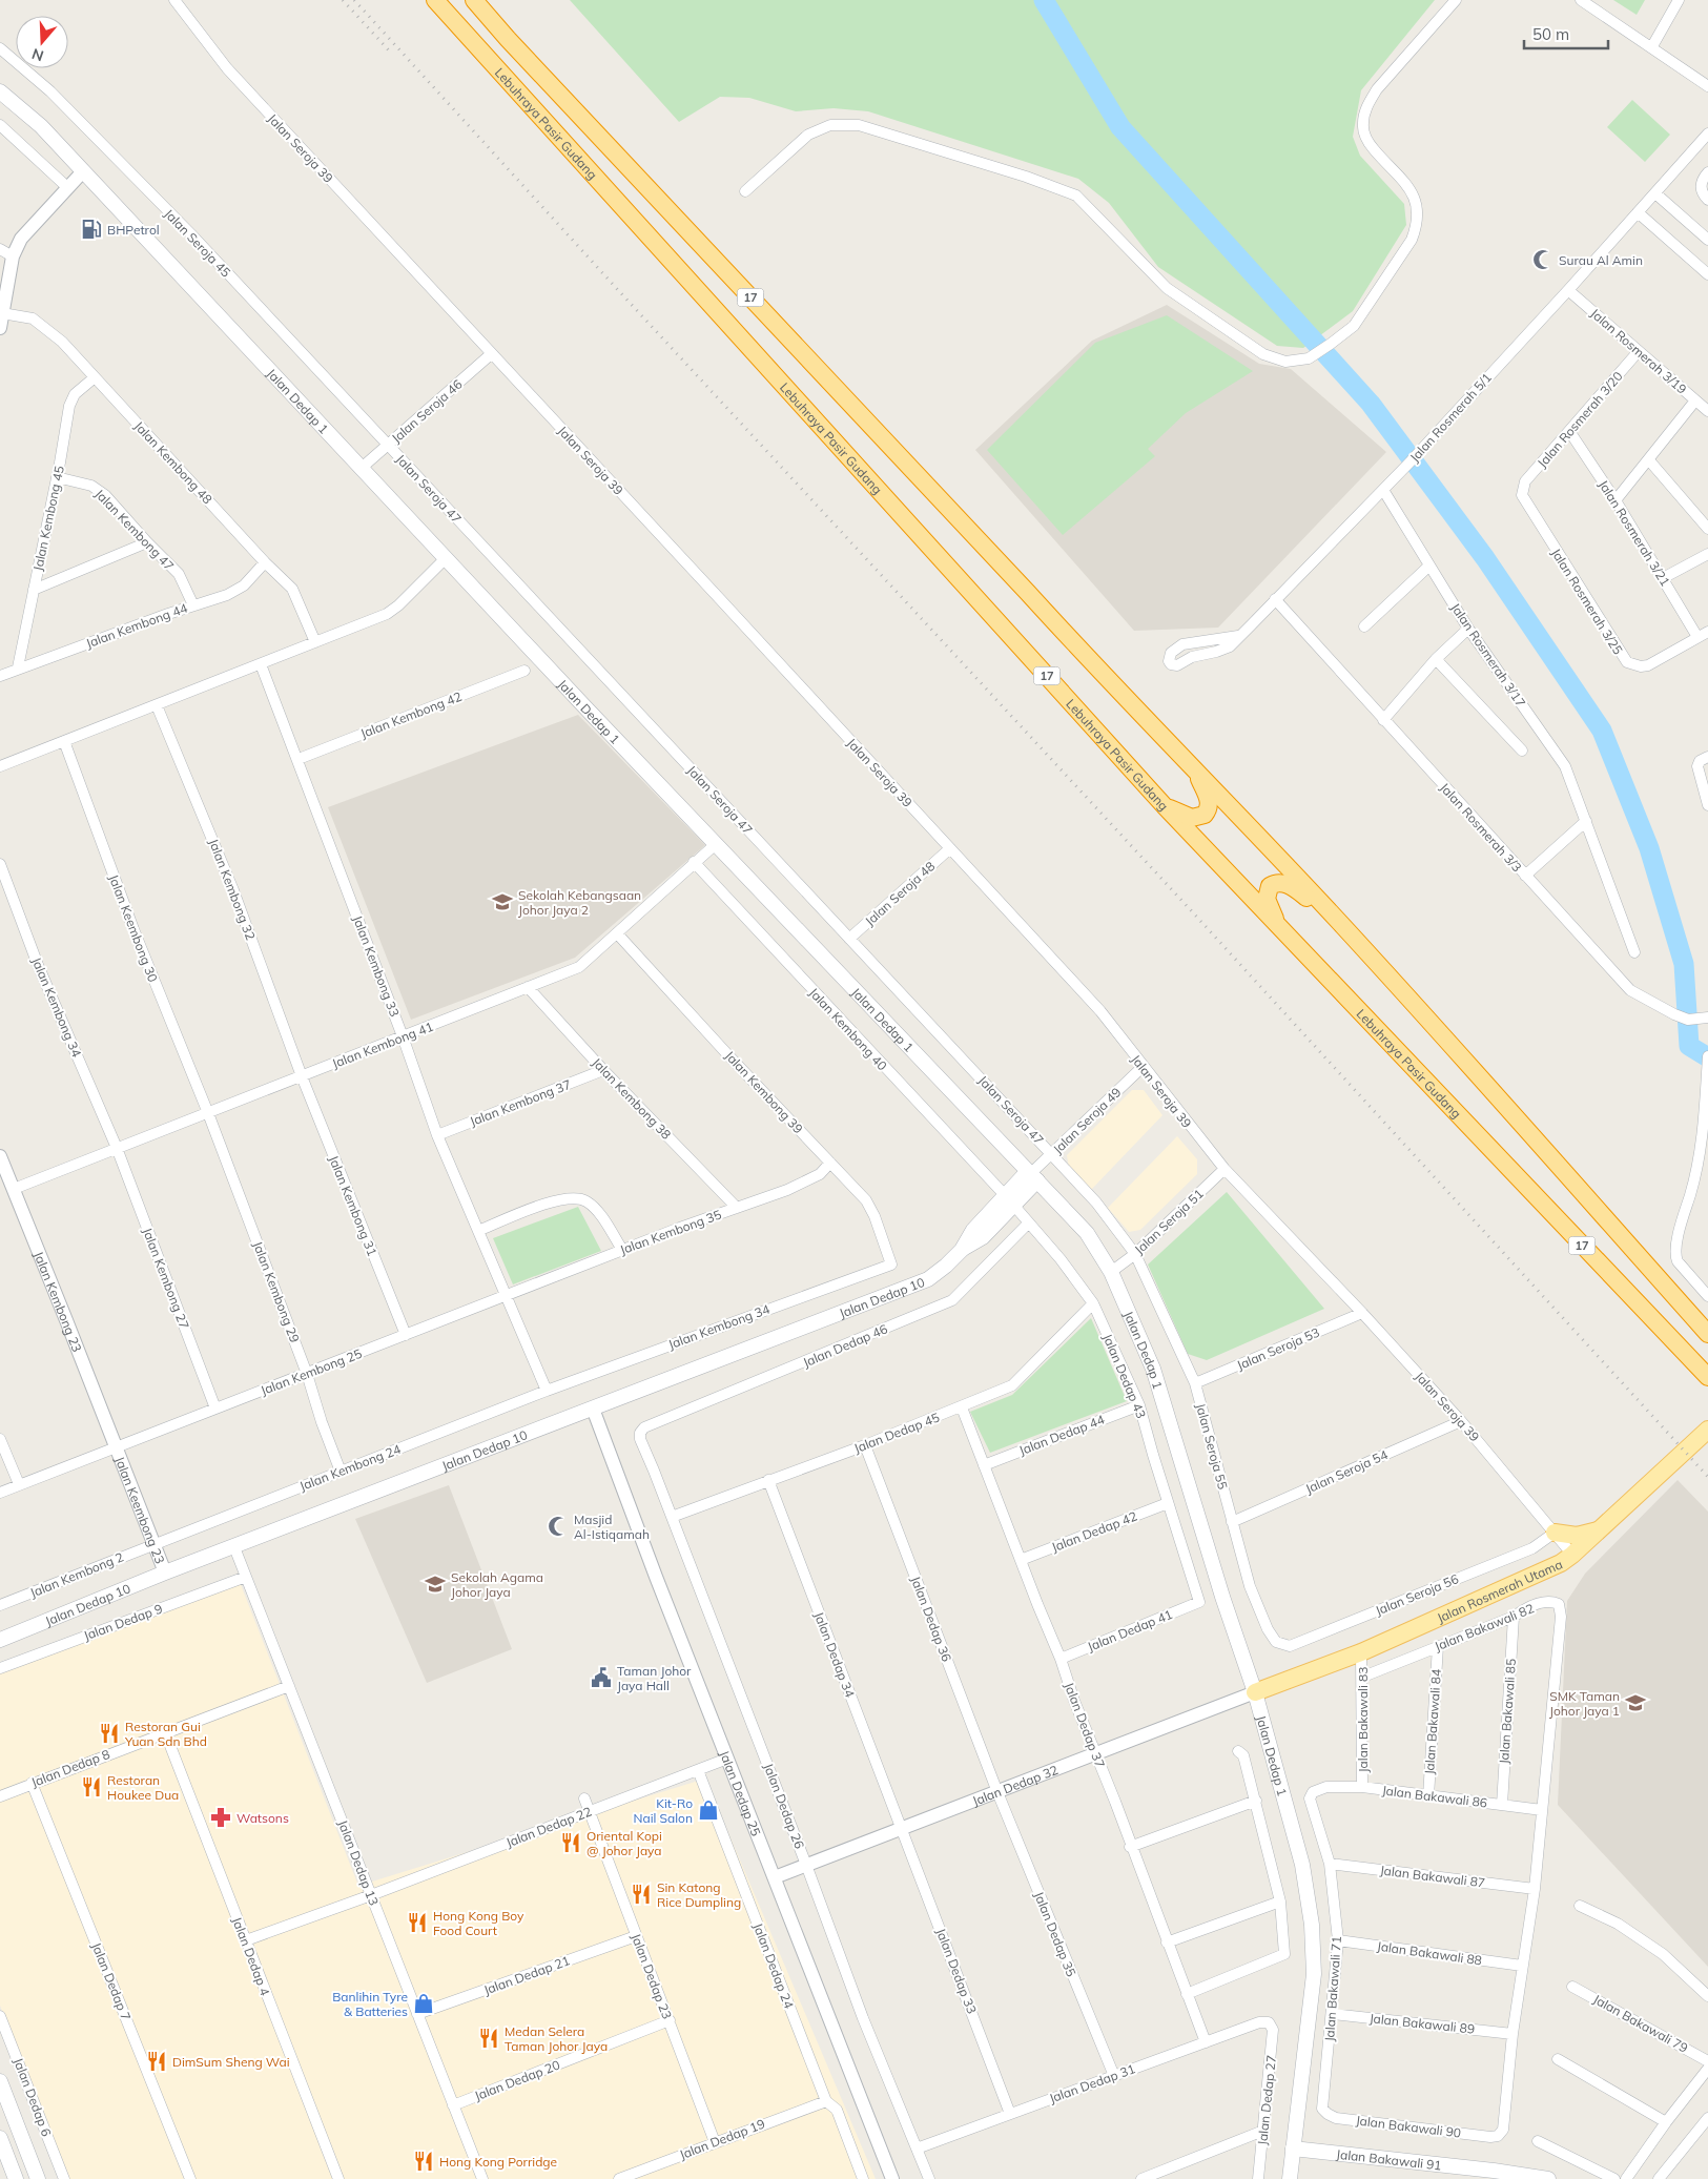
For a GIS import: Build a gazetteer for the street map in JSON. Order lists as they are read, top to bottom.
{
  "streets": {
    "highway": ["Lebuhraya Pasir Gudang", "17"],
    "main road": [
      "Jalan Dedap 1",
      "Jalan Dedap 10",
      "Jalan Rosmerah Utama",
      "Jalan Bakawali 91"
    ],
    "street": [
      "Jalan Seroja 39",
      "Jalan Seroja 45",
      "Jalan Rosmerah 3/19",
      "Jalan Seroja 46",
      "Jalan Rosmerah 5/1",
      "Jalan Rosmerah 3/20",
      "Jalan Kembong 48",
      "Jalan Seroja 47",
      "Jalan Kembong 45",
      "Jalan Kembong 47",
      "Jalan Rosmerah 3/21",
      "Jalan Rosmerah 3/25",
      "Jalan Kembong 44",
      "Jalan Rosmerah 3/17",
      "Jalan Kembong 42",
      "Jalan Rosmerah 3/3",
      "Jalan Kembong 32",
      "Jalan Seroja 48",
      "Jalan Keembong 30",
      "Jalan Kembong 33",
      "Jalan Kembong 34",
      "Jalan Kembong 40",
      "Jalan Kembong 41",
      "Jalan Kembong 39",
      "Jalan Kembong 38",
      "Jalan Kembong 37",
      "Jalan Seroja 49",
      "Jalan Kembong 31",
      "Jalan Seroja 51",
      "Jalan Kembong 35",
      "Jalan Kembong 27",
      "Jalan Kembong 29",
      "Jalan Kembong 23",
      "Jalan Dedap 46",
      "Jalan Seroja 53",
      "Jalan Kembong 25",
      "Jalan Dedap 43",
      "Jalan Dedap 45",
      "Jalan Dedap 44",
      "Jalan Seroja 55",
      "Jalan Kembong 24",
      "Jalan Seroja 54",
      "Jalan Keembong 23",
      "Jalan Dedap 42",
      "Jalan Kembong 2",
      "Jalan Seroja 56",
      "Jalan Dedap 36",
      "Jalan Dedap 9",
      "Jalan Bakawali 82",
      "Jalan Dedap 41",
      "Jalan Dedap 34",
      "Jalan Bakawali 85",
      "Jalan Bakawali 83",
      "Jalan Bakawali 84",
      "Jalan Dedap 37",
      "Jalan Dedap 8",
      "Jalan Dedap 32",
      "Jalan Dedap 25",
      "Jalan Bakawali 86",
      "Jalan Dedap 26",
      "Jalan Dedap 22",
      "Jalan Dedap 13",
      "Jalan Bakawali 87",
      "Jalan Dedap 35",
      "Jalan Bakawali 88",
      "Jalan Dedap 4",
      "Jalan Dedap 24",
      "Jalan Dedap 33",
      "Jalan Dedap 21",
      "Jalan Dedap 23",
      "Jalan Dedap 7",
      "Jalan Bakawali 71",
      "Jalan Bakawali 89",
      "Jalan Bakawali 79",
      "Jalan Dedap 20",
      "Jalan Dedap 31",
      "Jalan Dedap 6",
      "Jalan Dedap 27",
      "Jalan Bakawali 90",
      "Jalan Dedap 19"
    ]
  },
  "crossings": [
    ["Jalan Seroja 39", "Jalan Seroja 46"],
    ["Jalan Seroja 39", "Jalan Seroja 48"],
    ["Jalan Seroja 39", "Jalan Seroja 49"],
    ["Jalan Seroja 39", "Jalan Seroja 51"],
    ["Jalan Seroja 39", "Jalan Seroja 53"],
    ["Jalan Seroja 39", "Jalan Seroja 54"],
    ["Jalan Seroja 39", "Jalan Rosmerah Utama"],
    ["Jalan Seroja 39", "Jalan Seroja 56"],
    ["Jalan Seroja 45", "Jalan Seroja 46"],
    ["Jalan Seroja 45", "Jalan Seroja 47"],
    ["Jalan Rosmerah 3/19", "Jalan Rosmerah 5/1"],
    ["Jalan Rosmerah 3/19", "Jalan Rosmerah 3/20"],
    ["Jalan Dedap 1", "Jalan Seroja 46"],
    ["Jalan Dedap 1", "Jalan Kembong 41"],
    ["Jalan Dedap 1", "Jalan Seroja 49"],
    ["Jalan Dedap 1", "Jalan Seroja 51"],
    ["Jalan Dedap 1", "Jalan Dedap 10"],
    ["Jalan Dedap 1", "Jalan Rosmerah Utama"],
    ["Jalan Dedap 1", "Jalan Dedap 32"],
    ["Jalan Dedap 1", "Jalan Bakawali 91"],
    ["Jalan Seroja 46", "Jalan Seroja 47"],
    ["Jalan Rosmerah 5/1", "Jalan Rosmerah 3/17"],
    ["Jalan Rosmerah 5/1", "Jalan Rosmerah 3/3"],
    ["Jalan Rosmerah 3/20", "Jalan Rosmerah 3/21"],
    ["Jalan Rosmerah 3/20", "Jalan Rosmerah 3/25"],
    ["Jalan Kembong 48", "Jalan Kembong 45"],
    ["Jalan Kembong 48", "Jalan Kembong 44"],
    ["Jalan Seroja 47", "Jalan Seroja 48"],
    ["Jalan Seroja 47", "Jalan Seroja 49"],
    ["Jalan Seroja 47", "Jalan Seroja 51"],
    ["Jalan Seroja 47", "Jalan Seroja 55"],
    ["Jalan Kembong 45", "Jalan Kembong 47"],
    ["Jalan Kembong 45", "Jalan Kembong 44"],
    ["Jalan Kembong 47", "Jalan Kembong 44"],
    ["Jalan Rosmerah 3/21", "Jalan Rosmerah 3/25"],
    ["Jalan Kembong 42", "Jalan Kembong 33"],
    ["Jalan Kembong 32", "Jalan Kembong 41"],
    ["Jalan Kembong 32", "Jalan Kembong 31"],
    ["Jalan Keembong 30", "Jalan Kembong 41"],
    ["Jalan Keembong 30", "Jalan Kembong 29"],
    ["Jalan Kembong 33", "Jalan Kembong 34"],
    ["Jalan Kembong 33", "Jalan Kembong 41"],
    ["Jalan Kembong 33", "Jalan Kembong 37"],
    ["Jalan Kembong 33", "Jalan Kembong 35"],
    ["Jalan Kembong 33", "Jalan Kembong 25"],
    ["Jalan Kembong 33", "Jalan Kembong 24"],
    ["Jalan Kembong 34", "Jalan Kembong 41"],
    ["Jalan Kembong 34", "Jalan Kembong 39"],
    ["Jalan Kembong 34", "Jalan Kembong 27"],
    ["Jalan Kembong 34", "Jalan Kembong 24"],
    ["Jalan Kembong 40", "Jalan Kembong 41"],
    ["Jalan Kembong 40", "Jalan Dedap 10"],
    ["Jalan Kembong 40", "Jalan Dedap 43"],
    ["Jalan Kembong 41", "Jalan Kembong 39"],
    ["Jalan Kembong 41", "Jalan Kembong 38"],
    ["Jalan Kembong 41", "Jalan Kembong 31"],
    ["Jalan Kembong 41", "Jalan Kembong 27"],
    ["Jalan Kembong 41", "Jalan Kembong 29"],
    ["Jalan Kembong 41", "Jalan Kembong 23"],
    ["Jalan Kembong 39", "Jalan Kembong 35"],
    ["Jalan Kembong 38", "Jalan Kembong 37"],
    ["Jalan Kembong 38", "Jalan Kembong 35"],
    ["Jalan Seroja 49", "Jalan Dedap 10"],
    ["Jalan Kembong 31", "Jalan Kembong 25"],
    ["Jalan Seroja 51", "Jalan Seroja 55"],
    ["Jalan Kembong 35", "Jalan Kembong 25"],
    ["Jalan Kembong 27", "Jalan Kembong 25"],
    ["Jalan Kembong 29", "Jalan Kembong 25"],
    ["Jalan Kembong 29", "Jalan Kembong 24"],
    ["Jalan Dedap 10", "Jalan Dedap 43"],
    ["Jalan Dedap 10", "Jalan Keembong 23"],
    ["Jalan Dedap 10", "Jalan Dedap 25"],
    ["Jalan Dedap 10", "Jalan Dedap 13"],
    ["Jalan Kembong 23", "Jalan Kembong 25"],
    ["Jalan Kembong 23", "Jalan Keembong 23"],
    ["Jalan Dedap 46", "Jalan Dedap 43"],
    ["Jalan Dedap 46", "Jalan Dedap 26"],
    ["Jalan Seroja 53", "Jalan Seroja 55"],
    ["Jalan Kembong 25", "Jalan Keembong 23"],
    ["Jalan Dedap 43", "Jalan Dedap 45"],
    ["Jalan Dedap 43", "Jalan Dedap 44"],
    ["Jalan Dedap 43", "Jalan Dedap 42"],
    ["Jalan Dedap 43", "Jalan Dedap 41"],
    ["Jalan Dedap 45", "Jalan Dedap 36"],
    ["Jalan Dedap 45", "Jalan Dedap 34"],
    ["Jalan Dedap 45", "Jalan Dedap 37"],
    ["Jalan Dedap 45", "Jalan Dedap 26"],
    ["Jalan Dedap 44", "Jalan Dedap 37"],
    ["Jalan Seroja 55", "Jalan Seroja 54"],
    ["Jalan Seroja 55", "Jalan Seroja 56"],
    ["Jalan Kembong 24", "Jalan Keembong 23"],
    ["Jalan Kembong 24", "Jalan Kembong 2"],
    ["Jalan Keembong 23", "Jalan Kembong 2"],
    ["Jalan Dedap 42", "Jalan Dedap 37"],
    ["Jalan Rosmerah Utama", "Jalan Bakawali 83"],
    ["Jalan Rosmerah Utama", "Jalan Dedap 32"],
    ["Jalan Dedap 36", "Jalan Dedap 32"],
    ["Jalan Dedap 36", "Jalan Dedap 35"],
    ["Jalan Dedap 9", "Jalan Dedap 13"],
    ["Jalan Bakawali 82", "Jalan Bakawali 85"],
    ["Jalan Bakawali 82", "Jalan Bakawali 83"],
    ["Jalan Bakawali 82", "Jalan Bakawali 84"],
    ["Jalan Bakawali 82", "Jalan Bakawali 86"],
    ["Jalan Dedap 41", "Jalan Dedap 37"],
    ["Jalan Dedap 34", "Jalan Dedap 32"],
    ["Jalan Dedap 34", "Jalan Dedap 33"],
    ["Jalan Bakawali 85", "Jalan Bakawali 86"],
    ["Jalan Bakawali 83", "Jalan Bakawali 86"],
    ["Jalan Bakawali 84", "Jalan Bakawali 86"],
    ["Jalan Dedap 37", "Jalan Dedap 32"],
    ["Jalan Dedap 37", "Jalan Dedap 31"],
    ["Jalan Dedap 8", "Jalan Dedap 13"],
    ["Jalan Dedap 8", "Jalan Dedap 4"],
    ["Jalan Dedap 8", "Jalan Dedap 7"],
    ["Jalan Dedap 32", "Jalan Dedap 25"],
    ["Jalan Dedap 32", "Jalan Dedap 26"],
    ["Jalan Dedap 32", "Jalan Dedap 35"],
    ["Jalan Dedap 32", "Jalan Dedap 33"],
    ["Jalan Dedap 25", "Jalan Dedap 22"],
    ["Jalan Bakawali 86", "Jalan Bakawali 71"],
    ["Jalan Dedap 26", "Jalan Dedap 31"],
    ["Jalan Dedap 22", "Jalan Dedap 13"],
    ["Jalan Dedap 22", "Jalan Dedap 4"],
    ["Jalan Dedap 22", "Jalan Dedap 24"],
    ["Jalan Dedap 22", "Jalan Dedap 23"],
    ["Jalan Dedap 13", "Jalan Dedap 21"],
    ["Jalan Dedap 13", "Jalan Dedap 20"],
    ["Jalan Bakawali 87", "Jalan Bakawali 71"],
    ["Jalan Dedap 35", "Jalan Dedap 31"],
    ["Jalan Bakawali 88", "Jalan Bakawali 71"],
    ["Jalan Dedap 24", "Jalan Dedap 19"],
    ["Jalan Dedap 33", "Jalan Dedap 31"],
    ["Jalan Dedap 21", "Jalan Dedap 23"],
    ["Jalan Dedap 23", "Jalan Dedap 20"],
    ["Jalan Dedap 23", "Jalan Dedap 19"],
    ["Jalan Bakawali 71", "Jalan Bakawali 89"],
    ["Jalan Bakawali 71", "Jalan Bakawali 90"],
    ["Jalan Bakawali 89", "Jalan Bakawali 90"],
    ["Jalan Dedap 31", "Jalan Dedap 27"]
  ],
  "places": {
    "fuel station": ["BHPetrol"],
    "mosque": ["Surau Al Amin", "Masjid Al-Istiqamah"],
    "school or university": ["Sekolah Kebangsaan Johor Jaya 2", "Sekolah Agama Johor Jaya", "SMK Taman Johor Jaya 1"],
    "public building": ["Taman Johor Jaya Hall"],
    "restaurant": [
      "Restoran Gui Yuan Sdn Bhd",
      "Restoran Houkee Dua",
      "Oriental Kopi @ Johor Jaya",
      "Sin Katong Rice Dumpling",
      "Hong Kong Boy Food Court",
      "Medan Selera Taman Johor Jaya",
      "DimSum Sheng Wai",
      "Hong Kong Porridge"
    ],
    "shop": ["Kit-Ro Nail Salon", "Banlihin Tyre & Batteries"],
    "pharmacy": ["Watsons"]
  },
  "scale_bar": "50 m",
  "north": "bottom"
}
